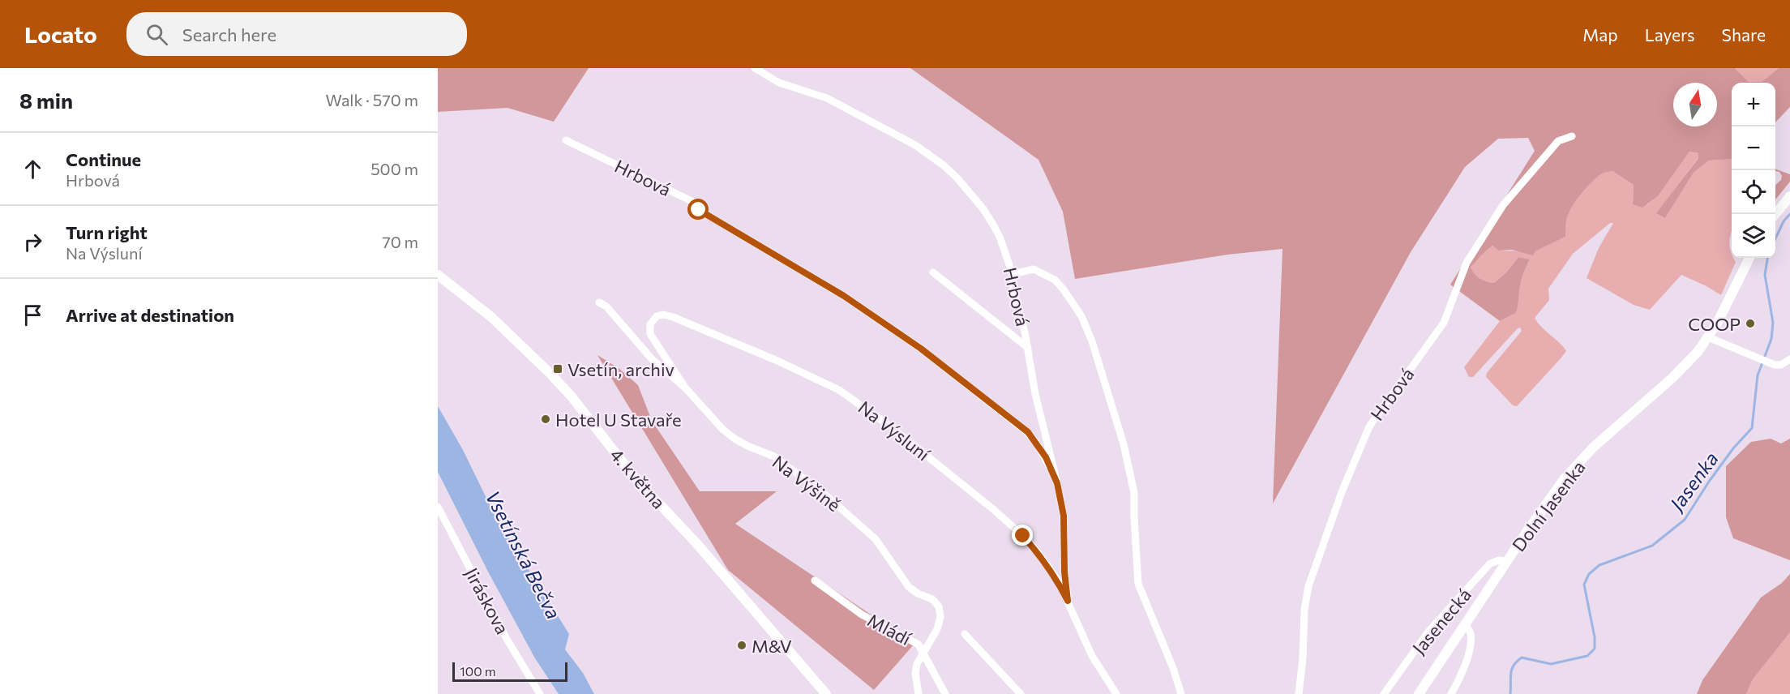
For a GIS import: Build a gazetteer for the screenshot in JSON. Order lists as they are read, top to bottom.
{
  "streets": {
    "street": [
      "Hrbová",
      "Na Výsluní",
      "4. května",
      "Na Výšině",
      "Dolní Jasenka",
      "Jiráskova",
      "Jasenecká",
      "Mládí"
    ]
  },
  "crossings": [
    ["Hrbová", "Na Výsluní"],
    ["Na Výsluní", "Na Výšině"],
    ["Na Výšině", "Mládí"],
    ["Dolní Jasenka", "Jasenecká"]
  ],
  "water": ["Jasenka", "Vsetínská Bečva"],
  "places": {
    "other": ["COOP", "Hotel U Stavaře", "M&V"],
    "transit": ["Vsetín, archiv"]
  },
  "scale_bar": "100 m",
  "north": "top",
  "page": {
    "header": "Locato",
    "search": "Search here",
    "nav": ["Map", "Layers", "Share"],
    "heading": ["8 min", "Walk · 570 m"],
    "map_buttons": ["+", "−"],
    "list": [
      ["Continue", "Hrbová", "500 m"],
      ["Turn right", "Na Výsluní", "70 m"],
      "Arrive at destination"
    ],
    "scale": "100 m"
  }
}
